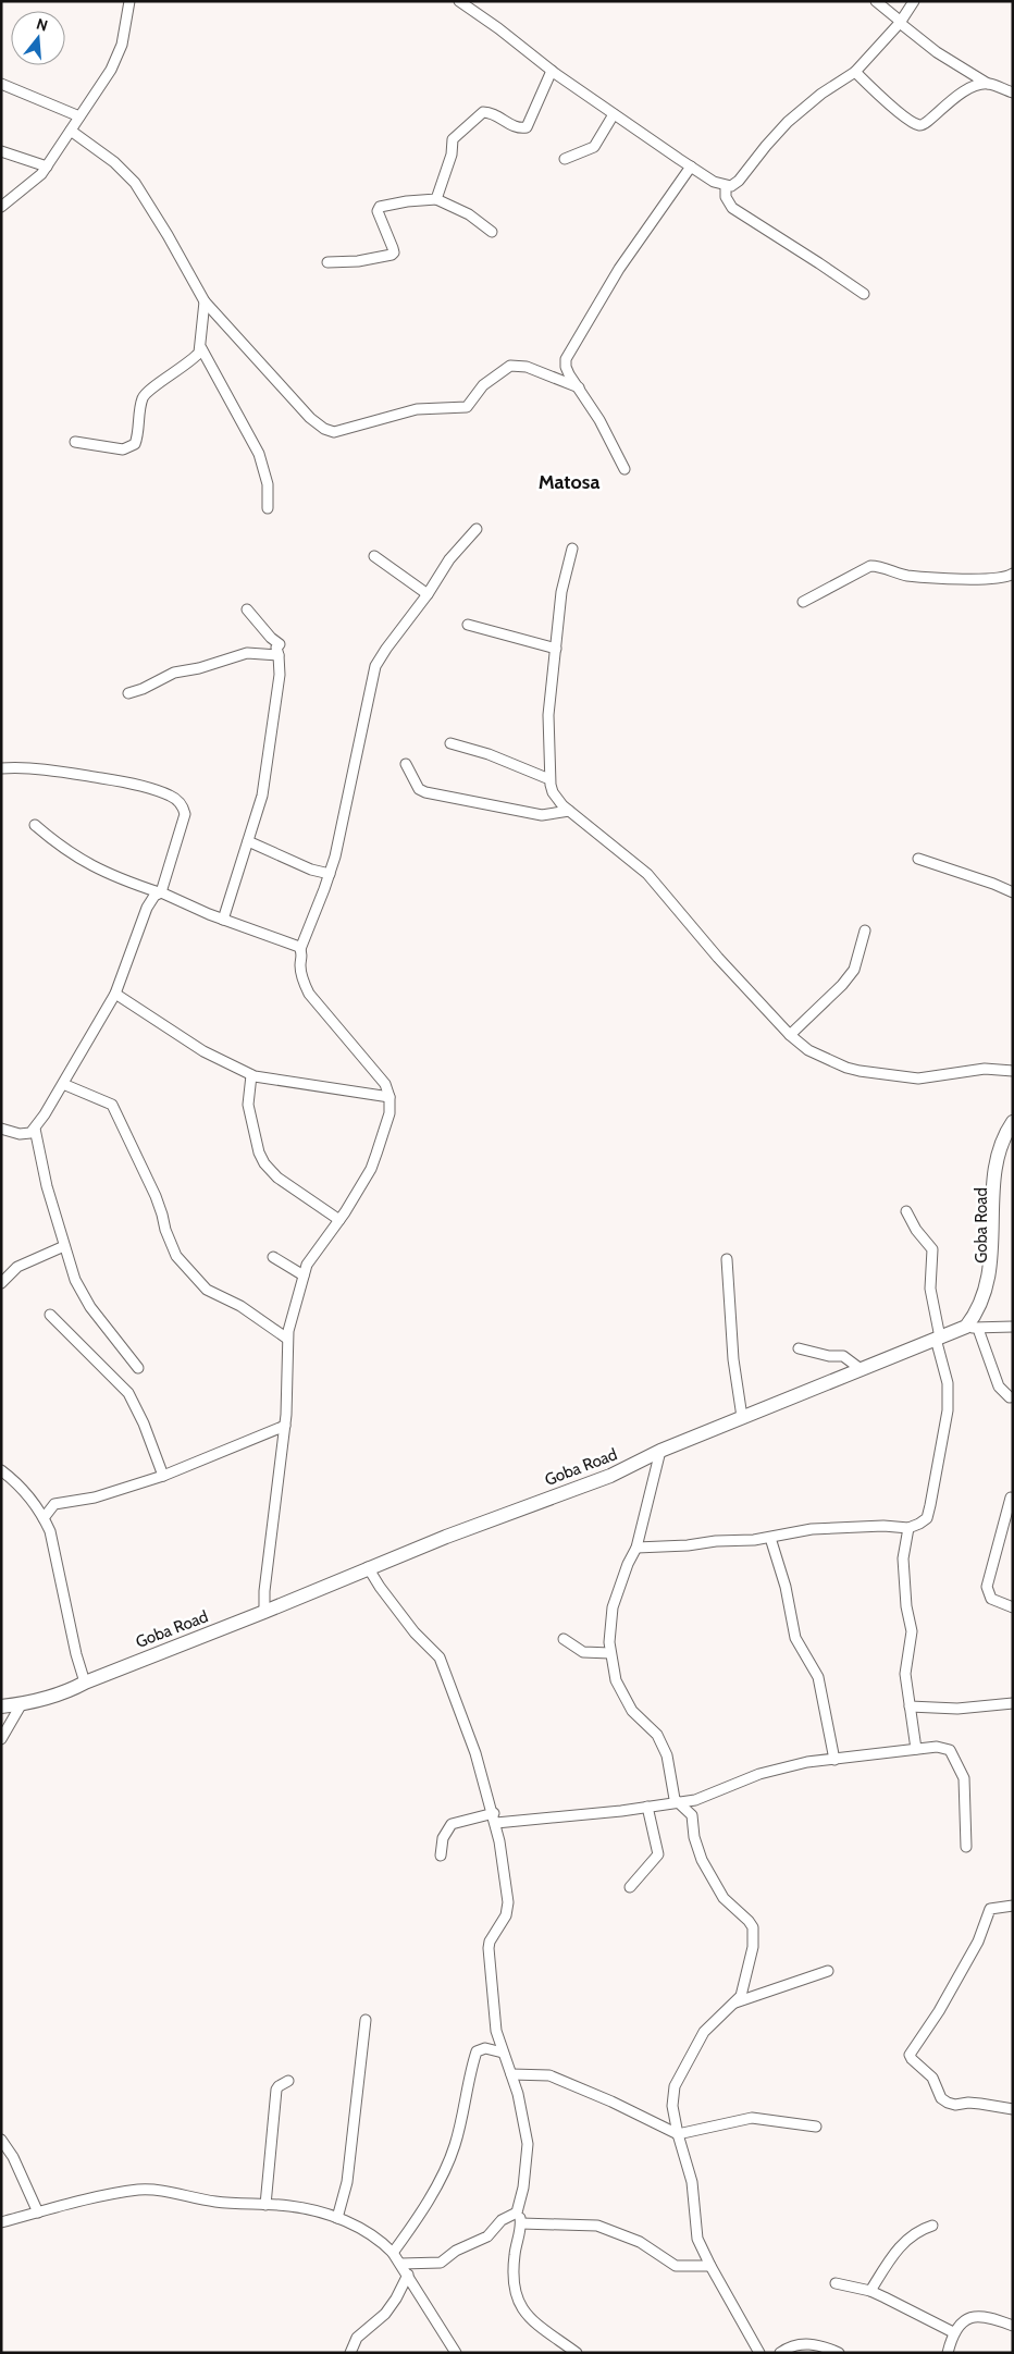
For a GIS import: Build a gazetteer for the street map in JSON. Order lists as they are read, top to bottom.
{
  "streets": {
    "main road": ["Goba Road"]
  },
  "districts": ["Matosa"],
  "north": "top"
}
